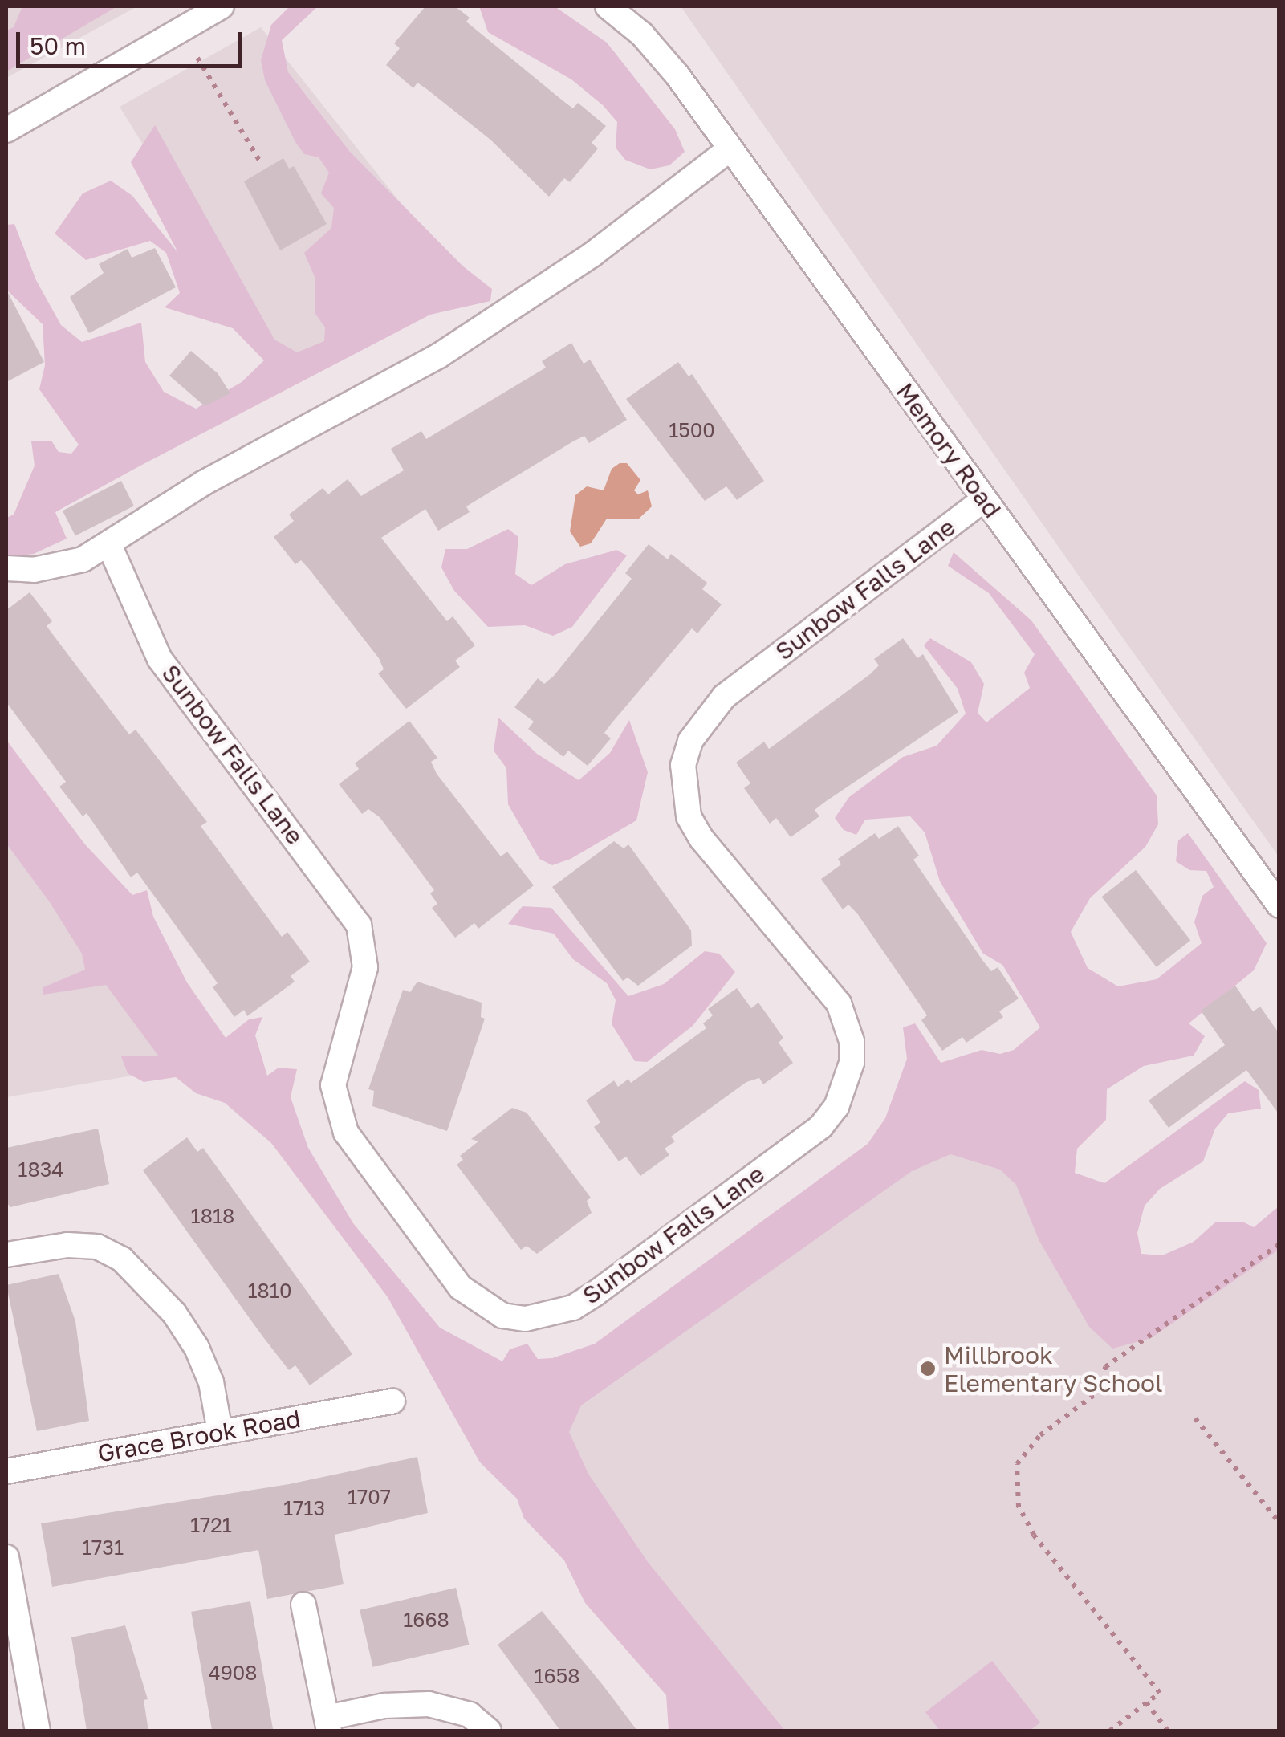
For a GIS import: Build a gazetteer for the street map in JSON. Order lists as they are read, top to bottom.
{
  "streets": {
    "street": ["Memory Road", "Sunbow Falls Lane", "Grace Brook Road"]
  },
  "crossings": [
    ["Memory Road", "Sunbow Falls Lane"]
  ],
  "places": ["Millbrook Elementary School"],
  "house_numbers": [
    "1500",
    "1834",
    "1818",
    "1810",
    "1707",
    "1713",
    "1721",
    "1731",
    "1668",
    "4908",
    "1658"
  ],
  "scale_bar": "50 m"
}
